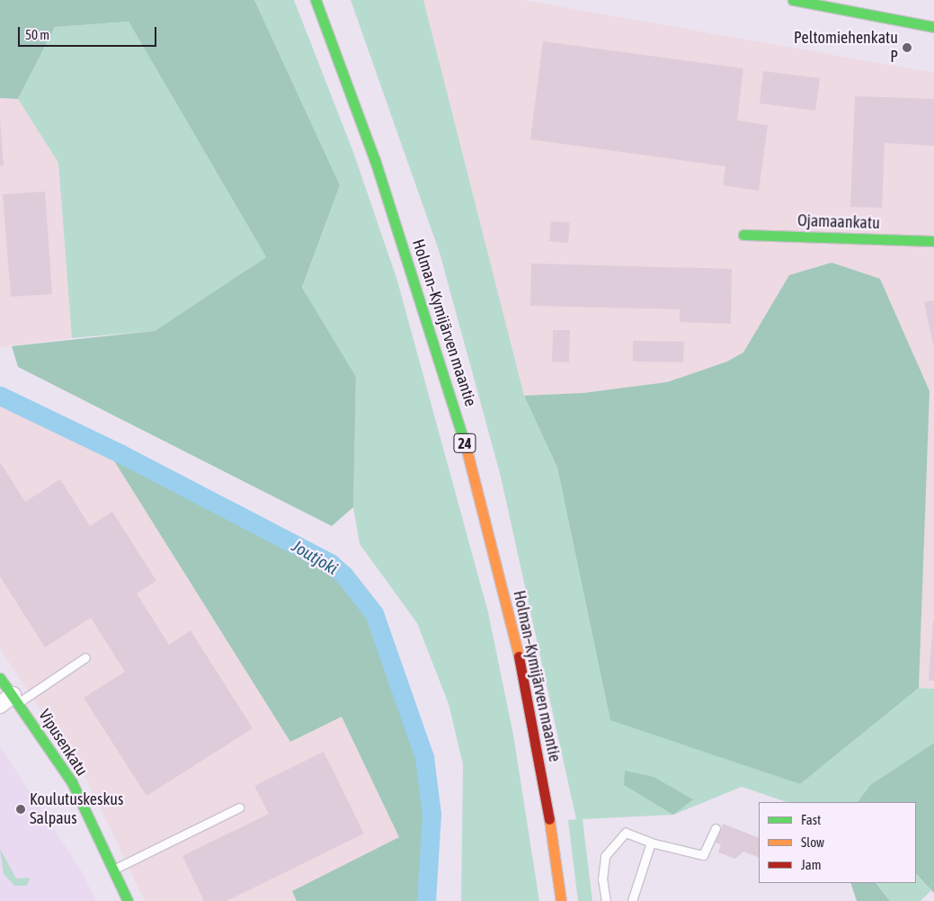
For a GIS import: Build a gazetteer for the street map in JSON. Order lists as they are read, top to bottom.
{
  "streets": {
    "main road": [
      "Ojamaankatu",
      "Holman–Kymijärven maantie",
      "24",
      "Vipusenkatu"
    ]
  },
  "water": ["Joutjoki"],
  "places": ["Peltomiehenkatu P", "Koulutuskeskus Salpaus"],
  "legend": ["Fast", "Slow", "Jam"],
  "scale_bar": "50 m"
}
